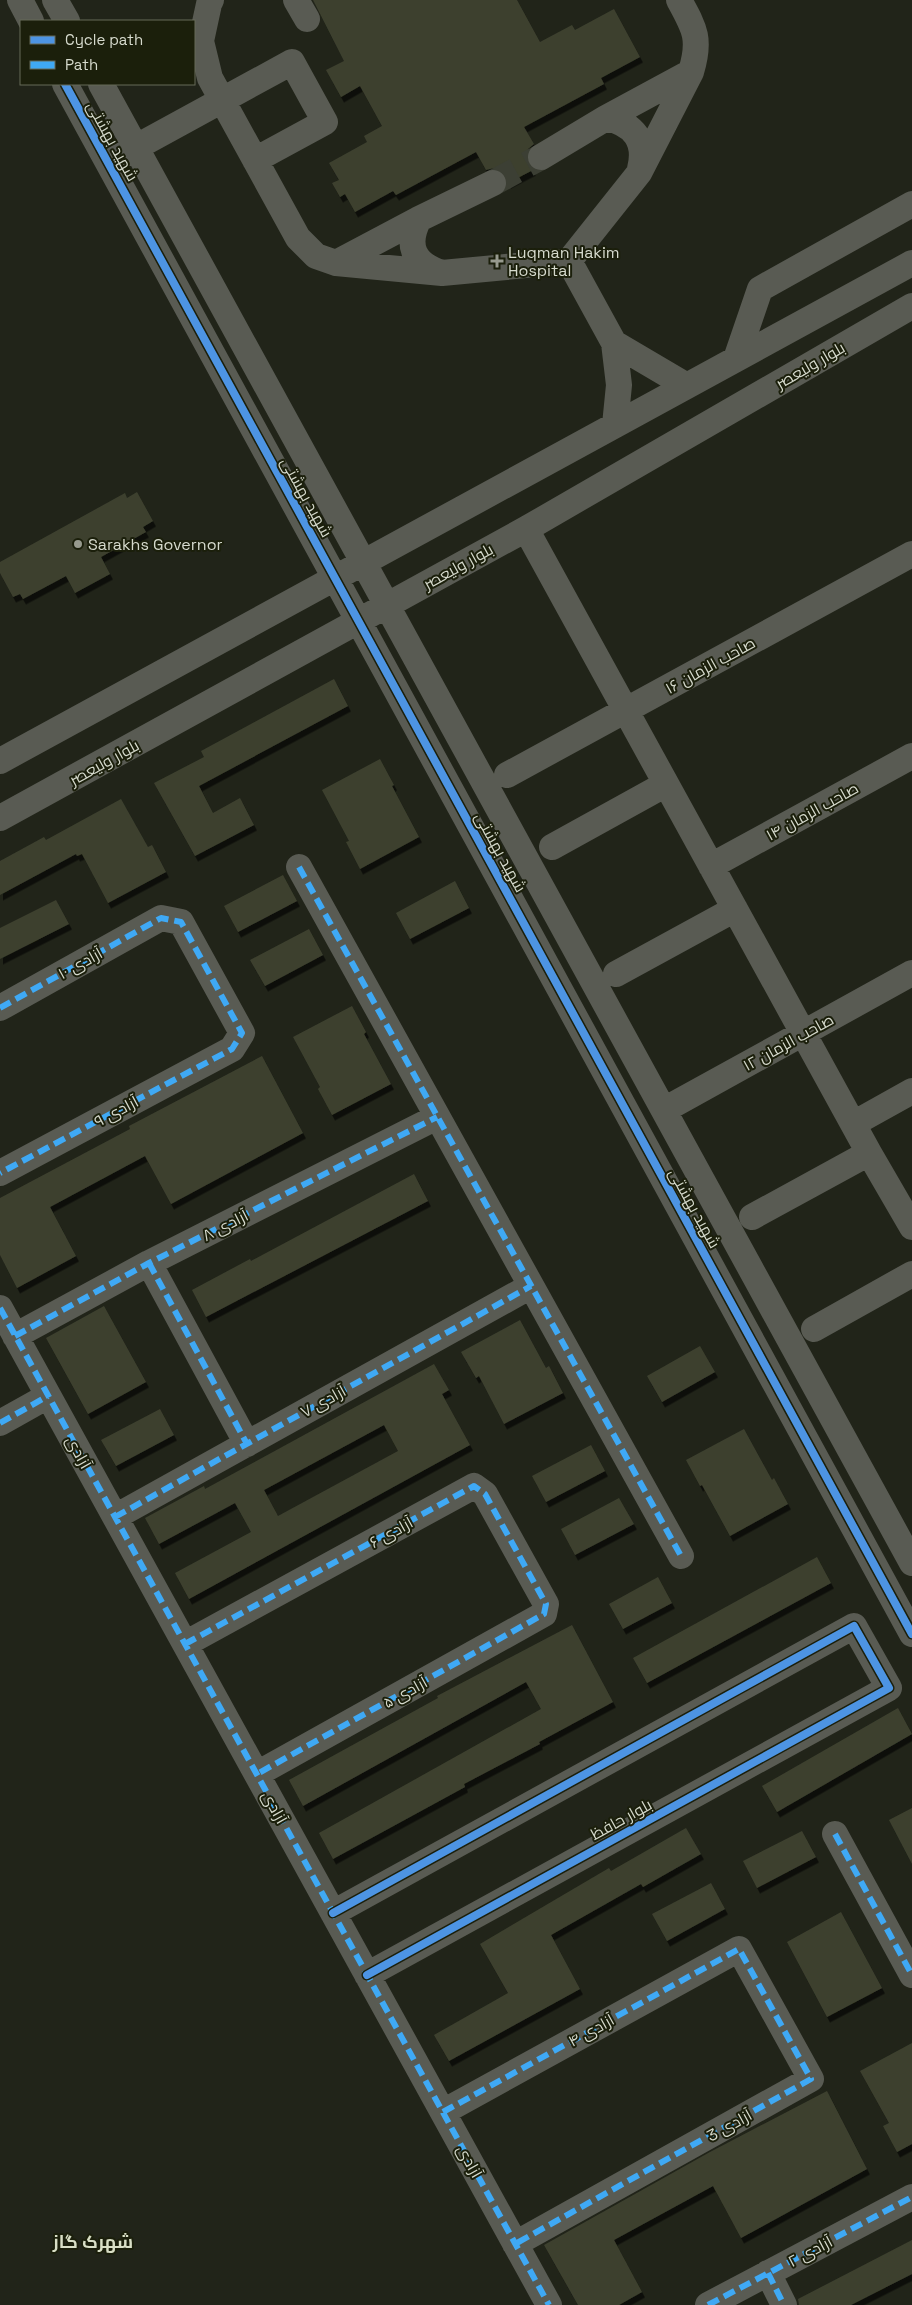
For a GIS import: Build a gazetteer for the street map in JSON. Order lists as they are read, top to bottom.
{
  "streets": {
    "street": [
      "شهید بهشتی",
      "بلوار ولیعصر",
      "صاحب الزمان ۱۶",
      "صاحب الزمان ۱۴",
      "آزادی ۱۰",
      "صاحب الزمان ۱۲",
      "آزادی ۹",
      "آزادی ۸",
      "آزادی ۷",
      "آزادی",
      "آزادی ۶",
      "آزادی ۵",
      "بلوار حافظ",
      "آزادی ۴",
      "آزادی 3",
      "آزادی ۲"
    ]
  },
  "crossings": [
    ["شهید بهشتی", "بلوار ولیعصر"],
    ["شهید بهشتی", "صاحب الزمان ۱۲"],
    ["آزادی ۱۰", "آزادی ۹"],
    ["آزادی ۸", "آزادی"],
    ["آزادی ۷", "آزادی"],
    ["آزادی", "آزادی ۶"],
    ["آزادی", "آزادی ۵"],
    ["آزادی", "بلوار حافظ"],
    ["آزادی", "آزادی ۴"],
    ["آزادی", "آزادی 3"],
    ["آزادی ۶", "آزادی ۵"],
    ["آزادی ۴", "آزادی 3"]
  ],
  "districts": ["شهرک گاز"],
  "places": {
    "health": ["Luqman Hakim Hospital"],
    "other": ["Sarakhs Governor"]
  },
  "legend": ["Cycle path", "Path"]
}
